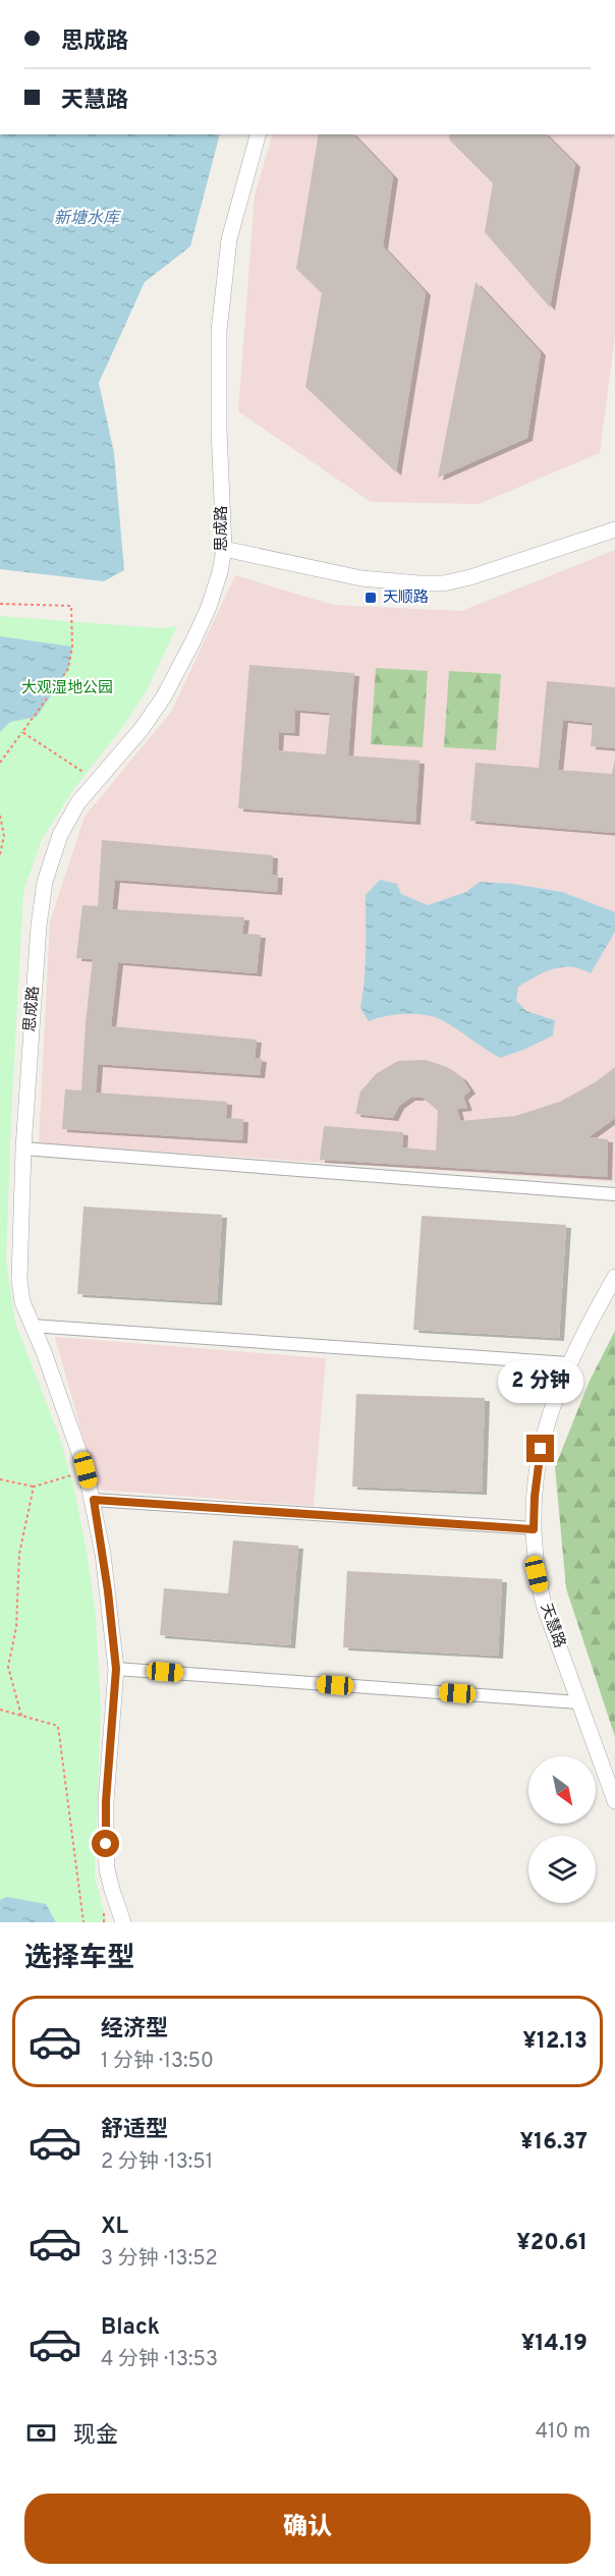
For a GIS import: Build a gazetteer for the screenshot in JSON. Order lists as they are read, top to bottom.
{
  "streets": {
    "street": ["思成路", "天慧路"]
  },
  "water": ["新塘水库"],
  "parks": ["大观湿地公园"],
  "places": {
    "transit": ["天顺路"]
  },
  "north": "bottom right",
  "page": {
    "banner": ["思成路", "天慧路"],
    "bubble": "2 分钟",
    "heading": "选择车型",
    "list": [
      {
        "name": "经济型",
        "note": "1 分钟 · 13:50",
        "value": "¥12.13"
      },
      {
        "name": "舒适型",
        "note": "2 分钟 · 13:51",
        "value": "¥16.37"
      },
      {
        "name": "XL",
        "note": "3 分钟 · 13:52",
        "value": "¥20.61"
      },
      {
        "name": "Black",
        "note": "4 分钟 · 13:53",
        "value": "¥14.19"
      }
    ],
    "pay": ["现金", "410 m"],
    "buttons": "确认"
  }
}
